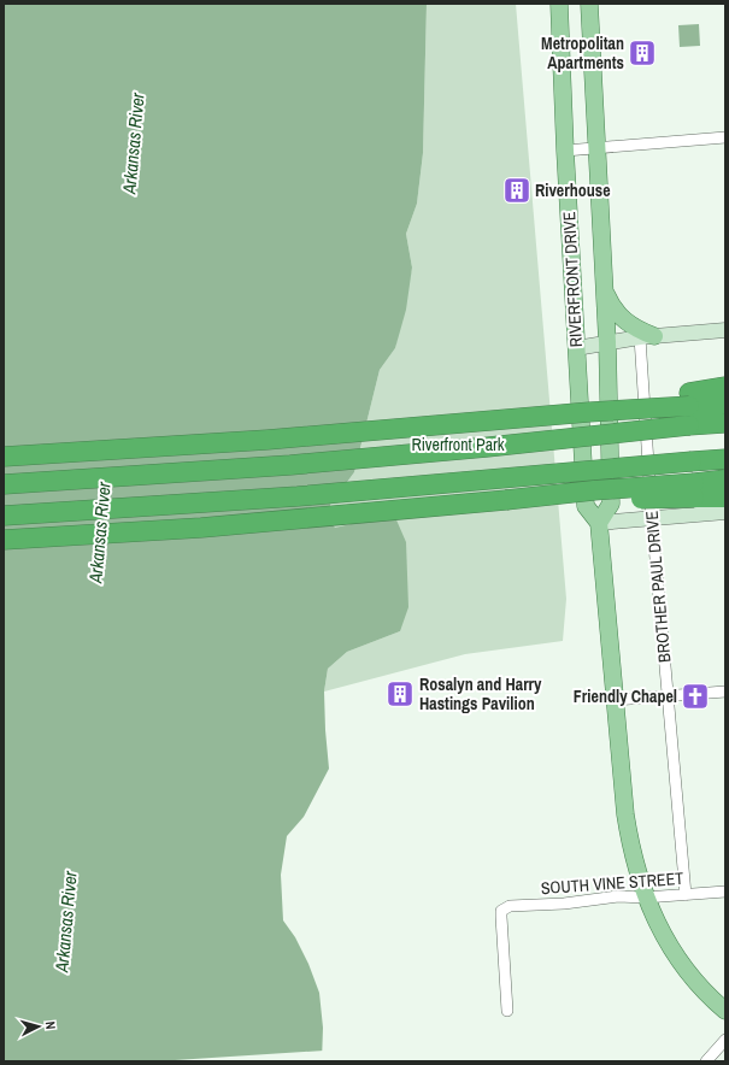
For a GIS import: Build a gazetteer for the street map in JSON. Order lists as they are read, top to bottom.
{
  "streets": {
    "main road": ["RIVERFRONT DRIVE"],
    "street": ["BROTHER PAUL DRIVE", "SOUTH VINE STREET"]
  },
  "crossings": [
    ["RIVERFRONT DRIVE", "SOUTH VINE STREET"],
    ["BROTHER PAUL DRIVE", "SOUTH VINE STREET"]
  ],
  "water": ["Arkansas River"],
  "parks": ["Riverfront Park"],
  "places": {
    "building": ["Metropolitan Apartments", "Riverhouse", "Rosalyn and Harry Hastings Pavilion"],
    "church": ["Friendly Chapel"]
  },
  "north": "right"
}
